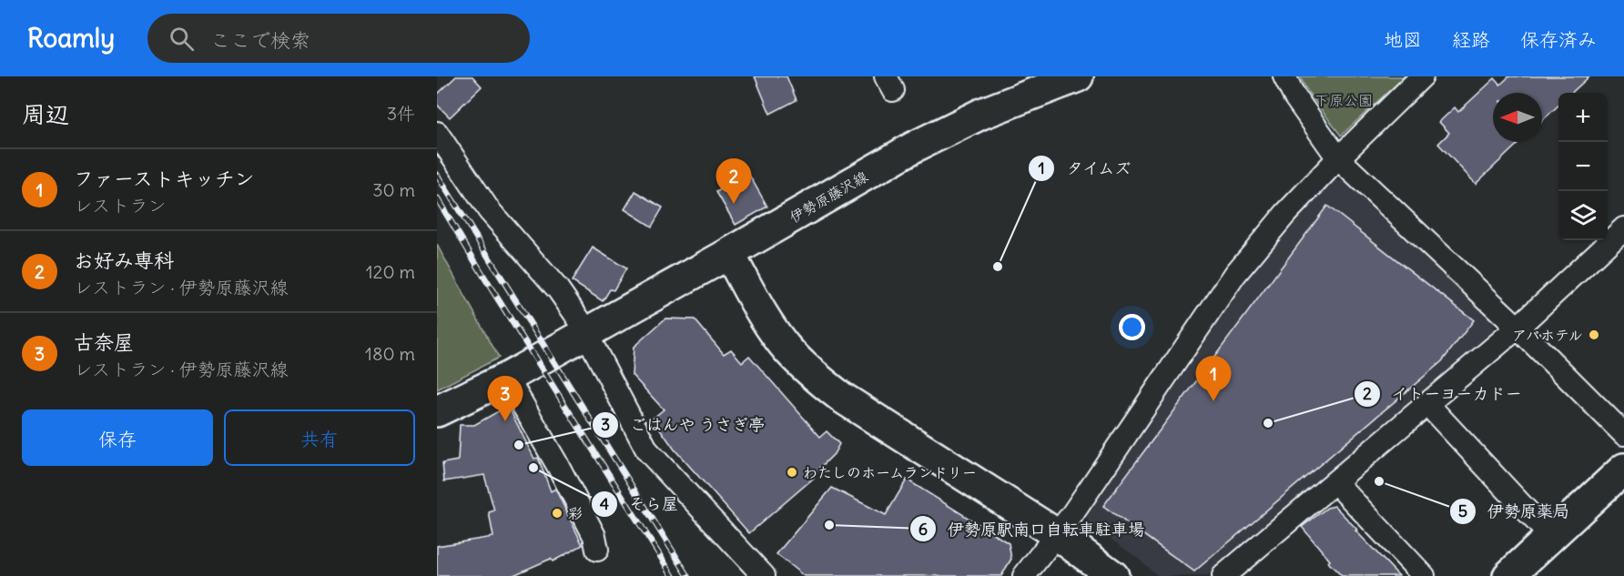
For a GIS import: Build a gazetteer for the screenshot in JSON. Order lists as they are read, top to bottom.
{
  "streets": {
    "main road": ["伊勢原藤沢線"]
  },
  "parks": ["下原公園"],
  "places": [
    "タイムズ",
    "アパホテル",
    "イトーヨーカドー",
    "ごはんや うさぎ亭",
    "そら屋",
    "わたしのホームランドリー",
    "伊勢原薬局",
    "彩",
    "伊勢原駅南口自転車駐車場"
  ],
  "north": "left",
  "page": {
    "header": "Roamly",
    "search": "ここで検索",
    "nav": ["地図", "経路", "保存済み"],
    "heading": ["周辺", "3件"],
    "map_buttons": ["+", "−"],
    "list": [
      {
        "mark": "1",
        "name": "ファーストキッチン",
        "note": "レストラン",
        "value": "30 m"
      },
      {
        "mark": "2",
        "name": "お好み専科",
        "note": "レストラン · 伊勢原藤沢線",
        "value": "120 m"
      },
      {
        "mark": "3",
        "name": "古奈屋",
        "note": "レストラン · 伊勢原藤沢線",
        "value": "180 m"
      }
    ],
    "pins": ["2", "1", "3"],
    "buttons": ["保存", "共有"]
  }
}
